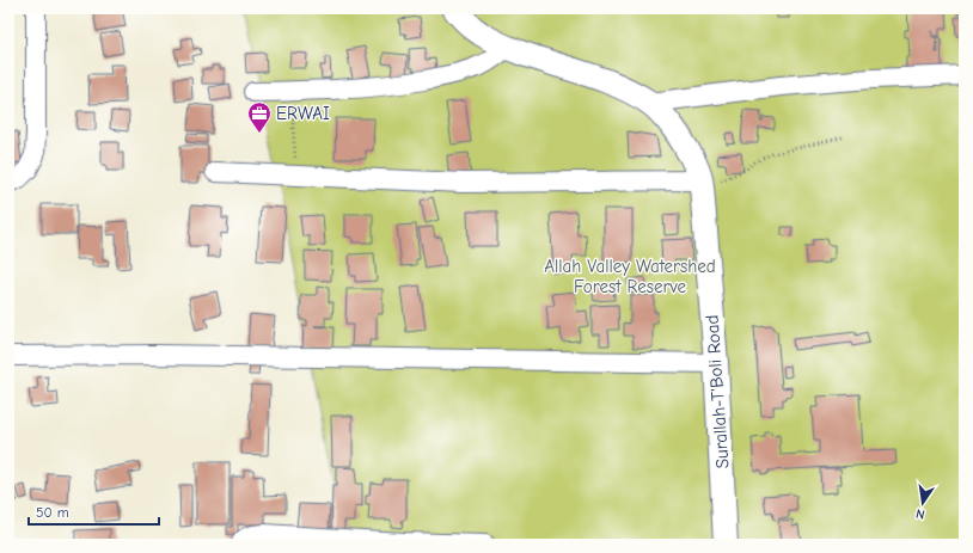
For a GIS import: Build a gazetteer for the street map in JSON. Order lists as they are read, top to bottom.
{
  "streets": {
    "main road": ["Surallah-T'Boli Road"]
  },
  "parks": ["Allah Valley Watershed Forest Reserve"],
  "places": {
    "office": ["ERWAI"]
  },
  "scale_bar": "50 m",
  "north": "bottom"
}
